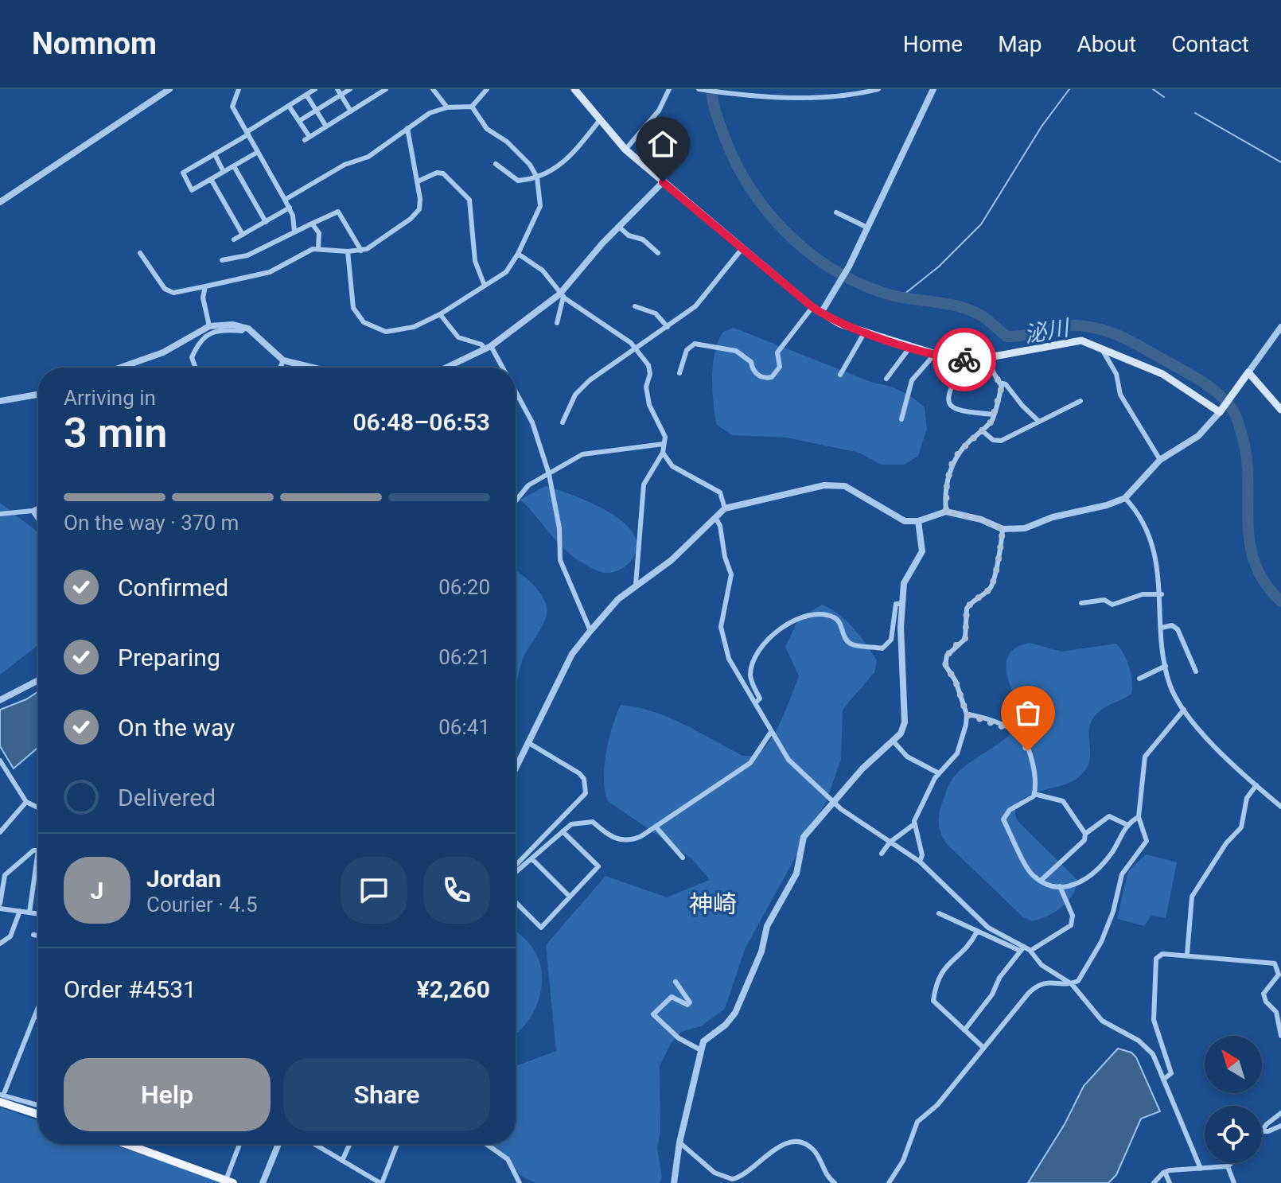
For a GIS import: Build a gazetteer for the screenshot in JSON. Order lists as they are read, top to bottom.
{
  "districts": ["神崎"],
  "water": ["泌川"],
  "north": "top left",
  "page": {
    "header": "Nomnom",
    "nav": [
      "Home",
      "Map",
      "About",
      "Contact"
    ],
    "heading": ["3 min", "Arriving in", "06:48–06:53"],
    "panel": [
      "Jordan",
      "Courier · 4.5",
      "Order #4531",
      "¥2,260"
    ],
    "bar": "On the way · 370 m",
    "list": [
      ["Confirmed", "06:20"],
      ["Preparing", "06:21"],
      ["On the way", "06:41"],
      "Delivered"
    ],
    "round": "J",
    "buttons": ["Help", "Share"]
  }
}
